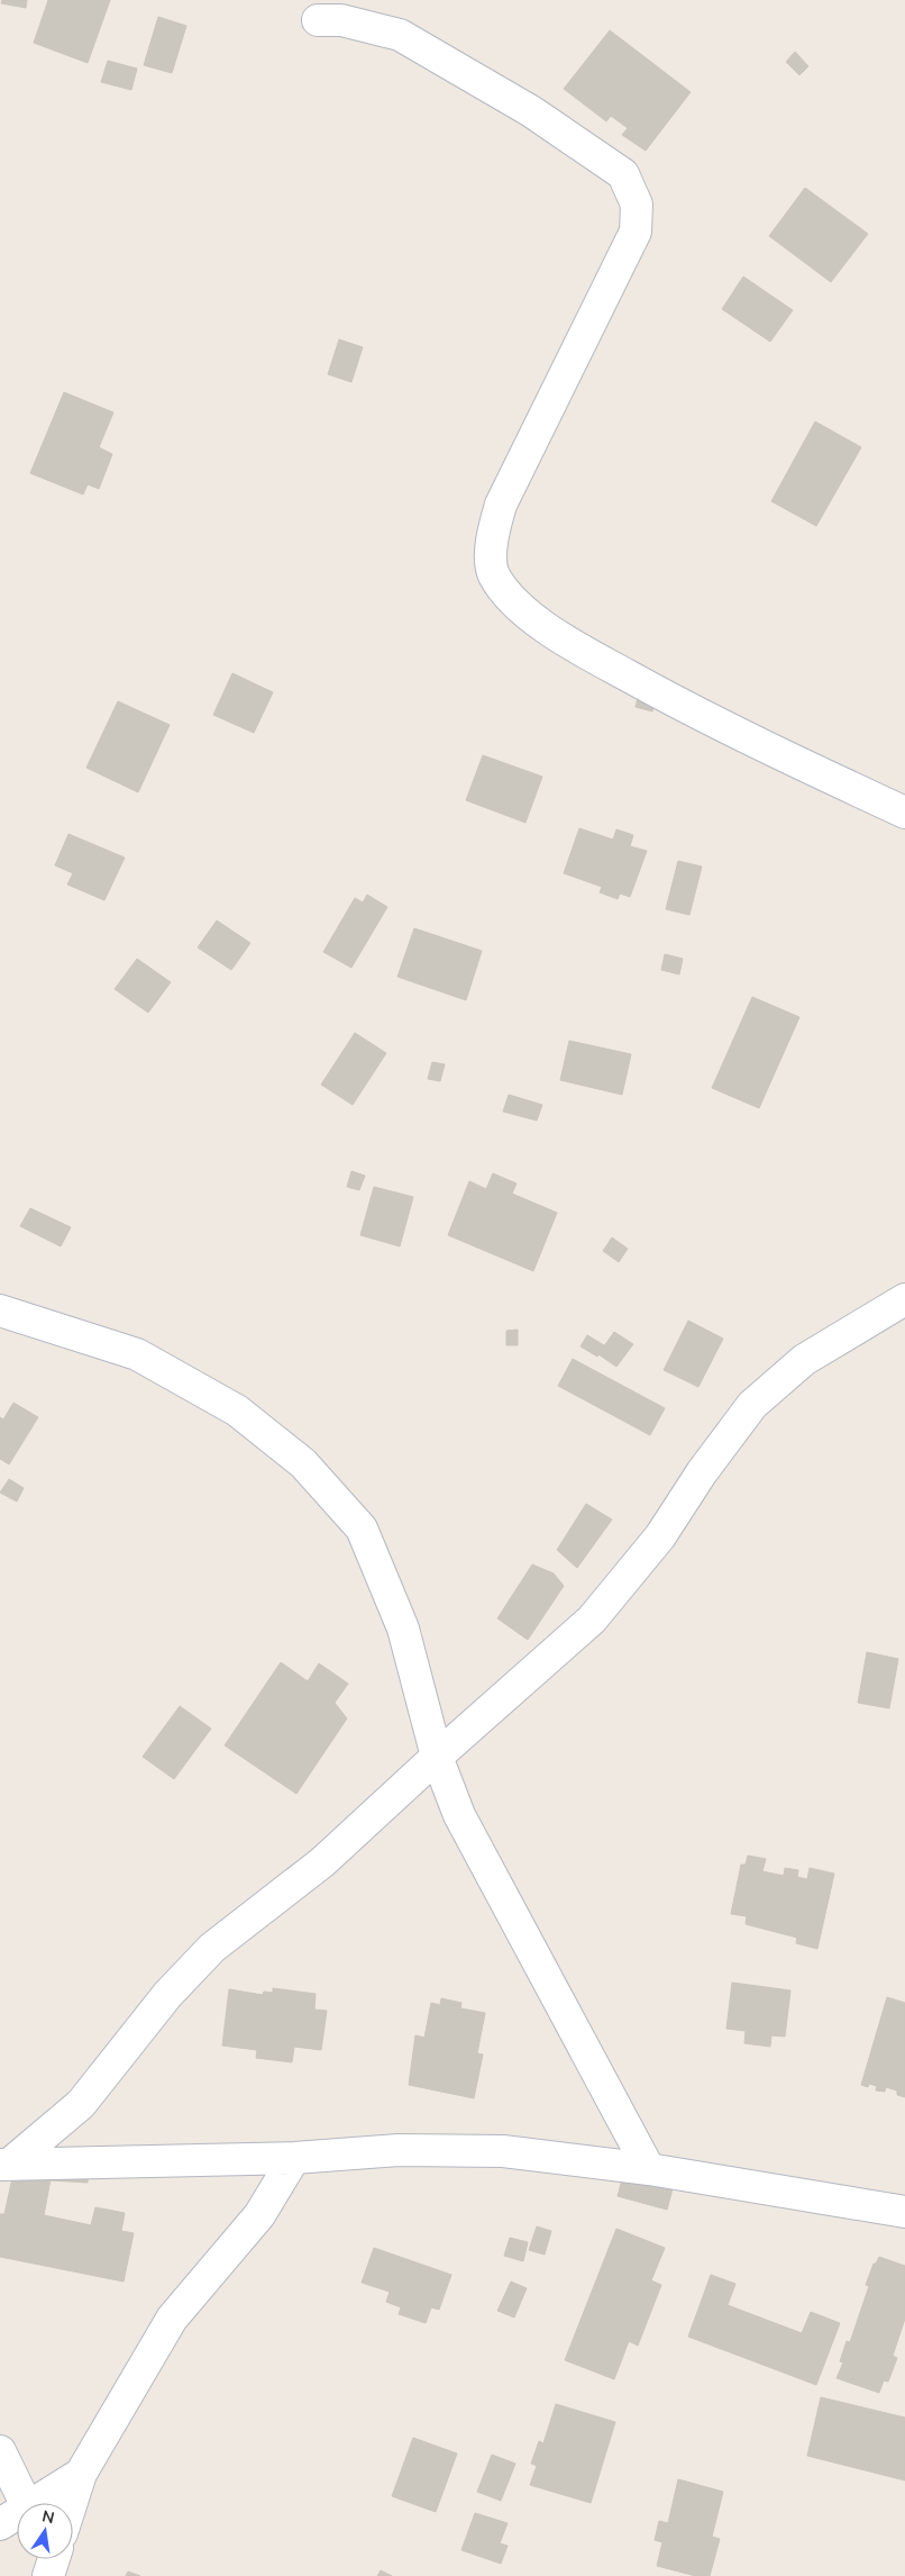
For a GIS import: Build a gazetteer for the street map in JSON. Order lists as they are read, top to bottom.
{
  "north": "top"
}
